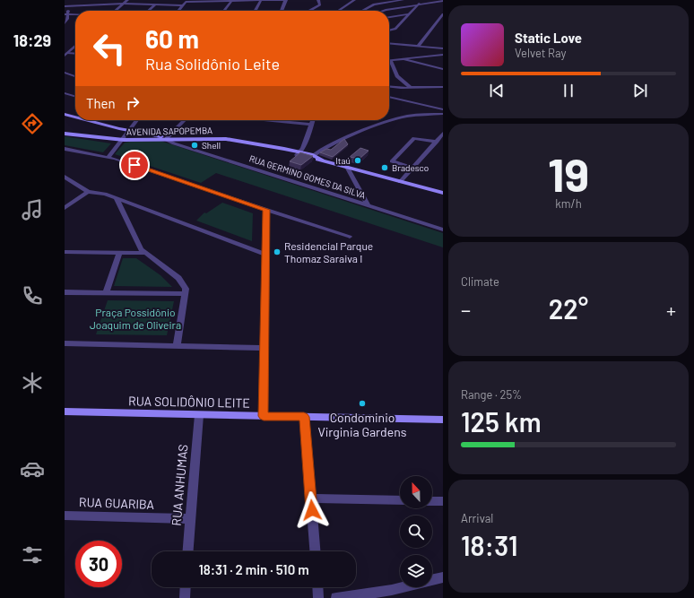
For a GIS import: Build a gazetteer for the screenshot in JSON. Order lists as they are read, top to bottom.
{
  "streets": {
    "main road": ["AVENIDA SAPOPEMBA", "RUA SOLIDÔNIO LEITE"],
    "street": ["RUA GERMINO GOMES DA SILVA", "RUA ANHUMAS", "RUA GUARIBA"]
  },
  "crossings": [
    ["AVENIDA SAPOPEMBA", "RUA GERMINO GOMES DA SILVA"],
    ["RUA SOLIDÔNIO LEITE", "RUA ANHUMAS"],
    ["RUA ANHUMAS", "RUA GUARIBA"]
  ],
  "parks": ["Praça Possidônio Joaquim de Oliveira"],
  "places": [
    "Shell",
    "Itaú",
    "Bradesco",
    "Residencial Parque Thomaz Saraiva I",
    "Condominio Virginia Gardens"
  ],
  "north": "top",
  "page": {
    "tabs": "18:29",
    "turn": ["60 m", "Rua Solidônio Leite"],
    "song": ["Static Love", "Velvet Ray"],
    "then": "Then",
    "tile": [
      ["19", "km/h"],
      "Climate",
      ["Range · 25%", "125 km"],
      ["Arrival", "18:31"]
    ],
    "heat": ["−", "22°", "+"],
    "limit": "30",
    "trip": "18:31 · 2 min · 510 m"
  }
}
